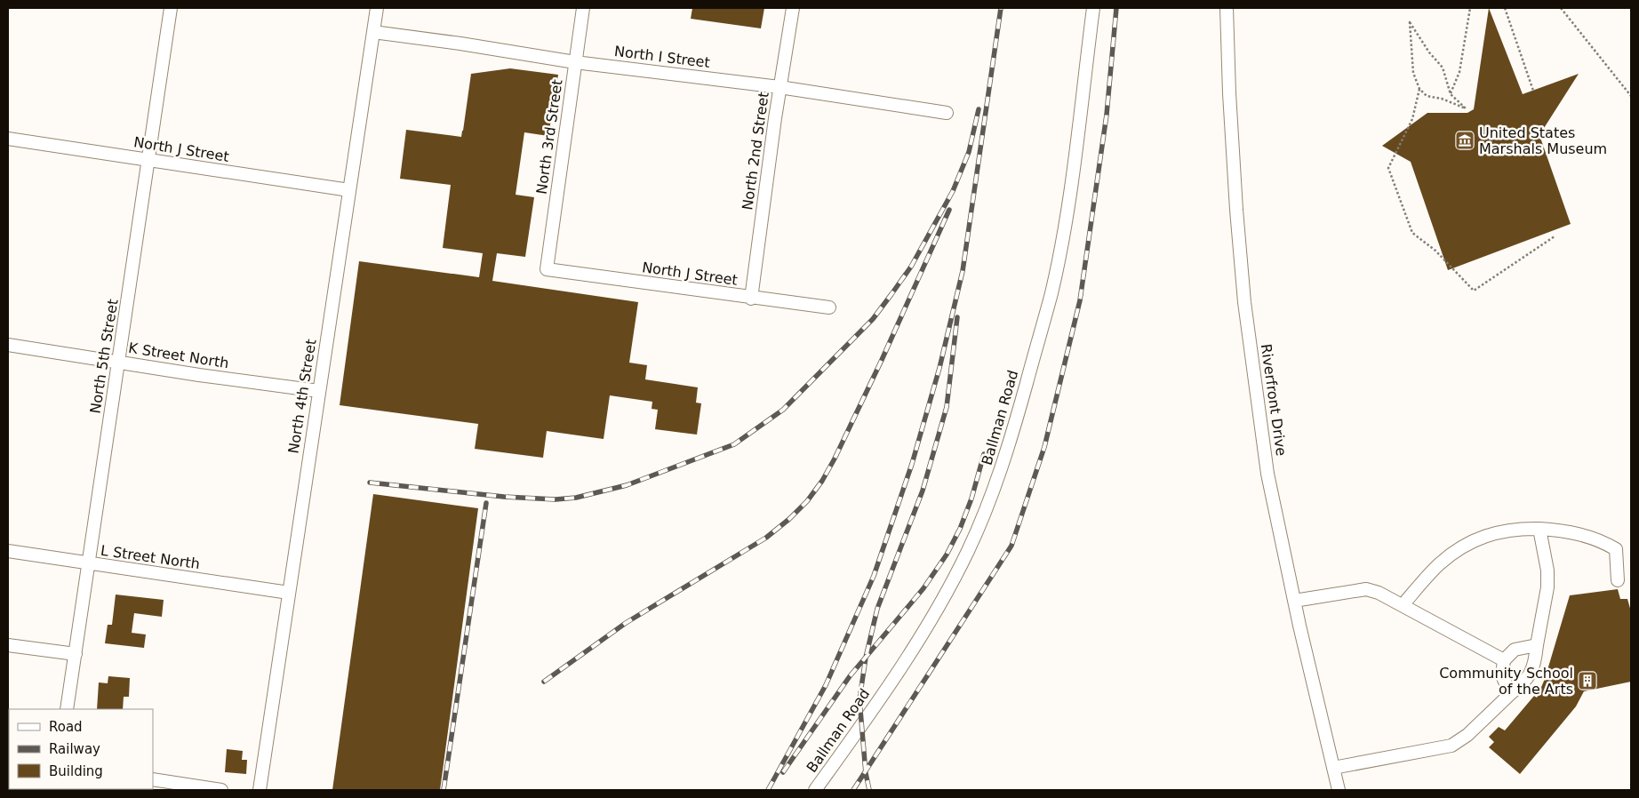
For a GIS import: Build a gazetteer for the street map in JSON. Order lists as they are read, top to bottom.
{
  "streets": {
    "street": [
      "North I Street",
      "North 3rd Street",
      "North J Street",
      "North 2nd Street",
      "K Street North",
      "North 5th Street",
      "North 4th Street",
      "Riverfront Drive",
      "Ballman Road",
      "L Street North"
    ]
  },
  "crossings": [
    ["North I Street", "North 3rd Street"],
    ["North I Street", "North 2nd Street"],
    ["North I Street", "North 4th Street"],
    ["North 3rd Street", "North J Street"],
    ["North J Street", "North 2nd Street"],
    ["North J Street", "North 5th Street"],
    ["North J Street", "North 4th Street"],
    ["K Street North", "North 5th Street"],
    ["K Street North", "North 4th Street"],
    ["North 5th Street", "L Street North"],
    ["North 4th Street", "L Street North"]
  ],
  "places": {
    "museum": ["United States Marshals Museum"],
    "building": ["Community School of the Arts"]
  },
  "legend": ["Road", "Railway", "Building"]
}
